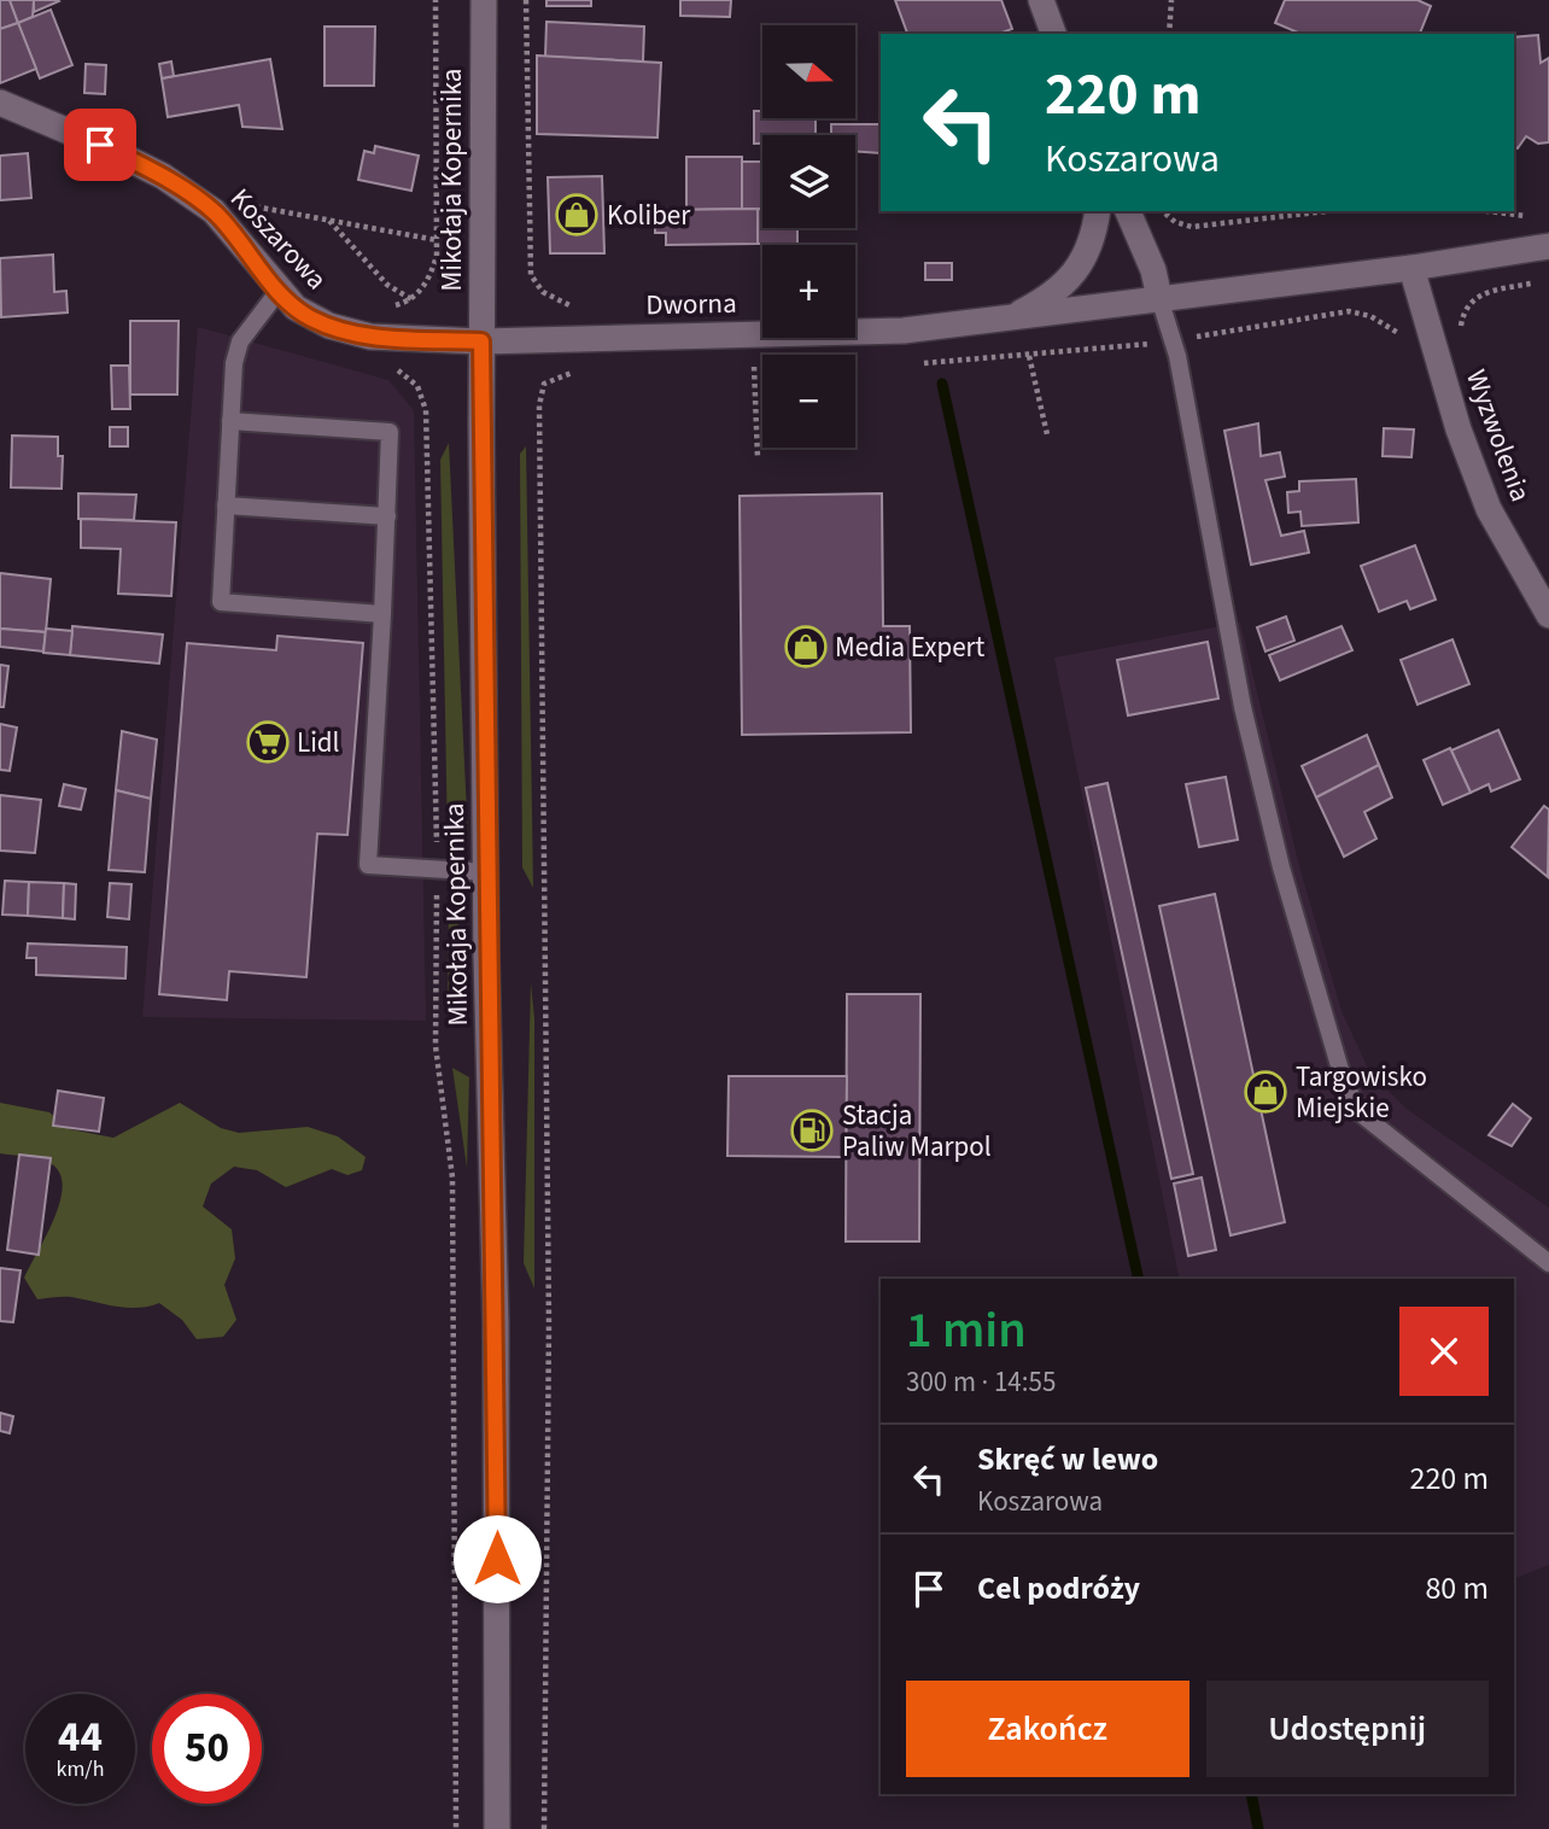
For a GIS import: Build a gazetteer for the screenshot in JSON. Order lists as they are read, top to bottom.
{
  "streets": {
    "street": [
      "Mikołaja Kopernika",
      "Koszarowa",
      "Dworna",
      "Wyzwolenia"
    ]
  },
  "crossings": [
    ["Mikołaja Kopernika", "Koszarowa"],
    ["Mikołaja Kopernika", "Dworna"],
    ["Koszarowa", "Dworna"],
    ["Dworna", "Wyzwolenia"]
  ],
  "places": {
    "shop": ["Koliber", "Media Expert", "Targowisko Miejskie"],
    "supermarket": ["Lidl"],
    "fuel station": ["Stacja Paliw Marpol"]
  },
  "north": "right",
  "page": {
    "map_buttons": ["+", "−"],
    "turn": ["220 m", "Koszarowa"],
    "heading": ["1 min", "300 m · 14:55"],
    "list": [
      {
        "name": "Skręć w lewo",
        "note": "Koszarowa",
        "value": "220 m"
      },
      {
        "name": "Cel podróży",
        "value": "80 m"
      }
    ],
    "buttons": ["Zakończ", "Udostępnij"],
    "speed": "44 km/h",
    "limit": "50"
  }
}
